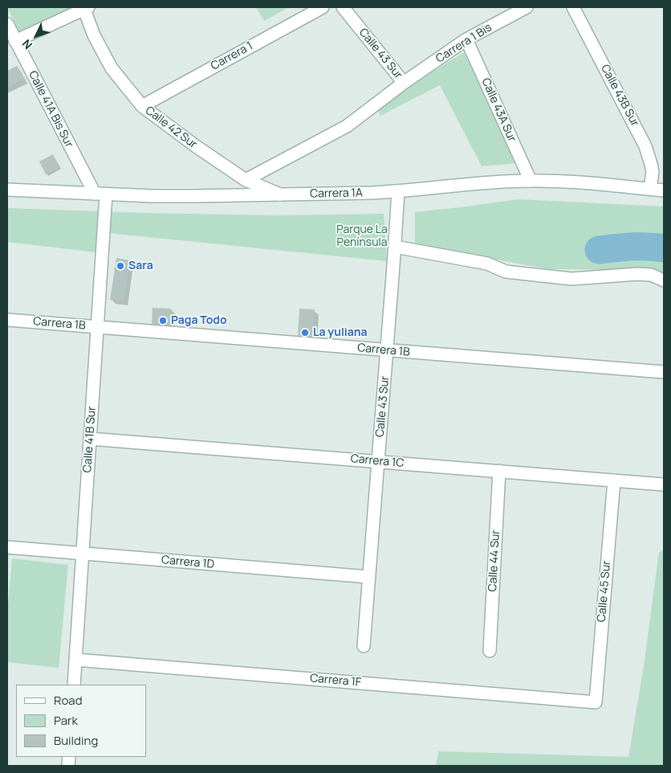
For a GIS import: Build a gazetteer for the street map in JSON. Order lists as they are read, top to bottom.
{
  "streets": {
    "street": [
      "Carrera 1 Bis",
      "Calle 43 Sur",
      "Carrera 1",
      "Calle 43B Sur",
      "Calle 41A Bis Sur",
      "Calle 43A Sur",
      "Calle 42 Sur",
      "Carrera 1A",
      "Carrera 1B",
      "Calle 41B Sur",
      "Carrera 1C",
      "Calle 44 Sur",
      "Carrera 1D",
      "Calle 45 Sur",
      "Carrera 1F"
    ]
  },
  "crossings": [
    ["Carrera 1 Bis", "Calle 43 Sur"],
    ["Carrera 1 Bis", "Calle 43A Sur"],
    ["Calle 43 Sur", "Calle 42 Sur"],
    ["Calle 43 Sur", "Carrera 1A"],
    ["Calle 43 Sur", "Carrera 1B"],
    ["Calle 43 Sur", "Carrera 1C"],
    ["Calle 43 Sur", "Carrera 1D"],
    ["Carrera 1", "Calle 42 Sur"],
    ["Calle 43B Sur", "Carrera 1A"],
    ["Calle 41A Bis Sur", "Carrera 1A"],
    ["Calle 41A Bis Sur", "Calle 41B Sur"],
    ["Calle 43A Sur", "Carrera 1A"],
    ["Calle 42 Sur", "Carrera 1A"],
    ["Carrera 1A", "Calle 41B Sur"],
    ["Carrera 1B", "Calle 41B Sur"],
    ["Calle 41B Sur", "Carrera 1C"],
    ["Calle 41B Sur", "Carrera 1D"],
    ["Calle 41B Sur", "Carrera 1F"],
    ["Carrera 1C", "Calle 44 Sur"],
    ["Carrera 1C", "Calle 45 Sur"],
    ["Calle 45 Sur", "Carrera 1F"]
  ],
  "parks": ["Parque La Península"],
  "places": ["Sara", "Paga Todo", "La yuliana"],
  "legend": ["Road", "Park", "Building"],
  "north": "bottom left"
}
